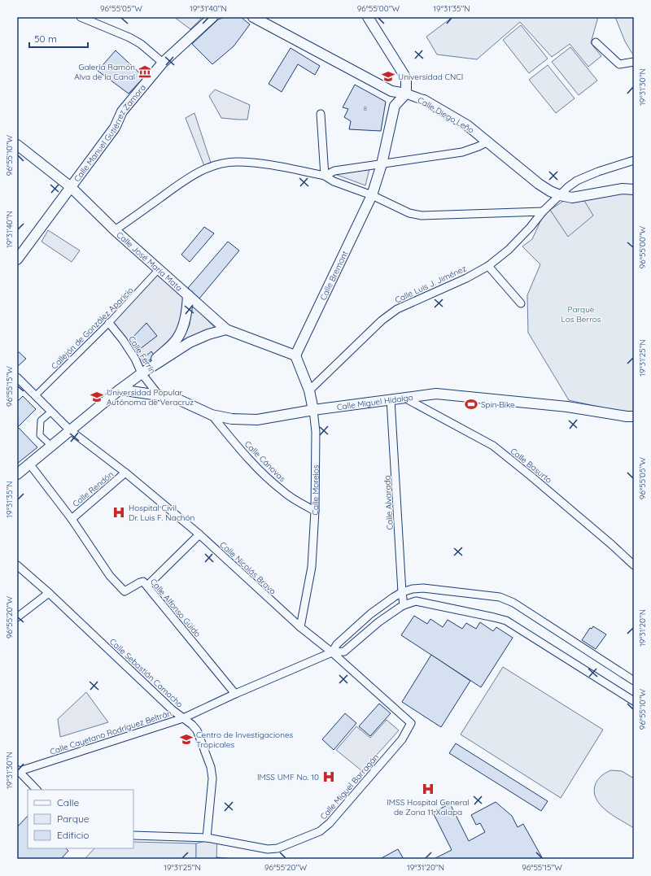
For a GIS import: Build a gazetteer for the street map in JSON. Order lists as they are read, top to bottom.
{
  "streets": {
    "main road": [
      "Calle Diego Leño",
      "Calle Manuel Gutiérrez Zamora",
      "Calle José María Mata",
      "Calle Bremont",
      "Calle Miguel Hidalgo",
      "Calle Morelos"
    ],
    "street": [
      "Calle Luis J. Jiménez",
      "Callejón de González Aparicio",
      "Calle Ferrín",
      "Calle Cánovas",
      "Calle Basurto",
      "Calle Rendón",
      "Calle Alvarado",
      "Calle Nicolás Bravo",
      "Calle Alfonso Güido",
      "Calle Sebastián Camacho",
      "Calle Cayetano Rodríguez Beltrán",
      "Calle Miguel Barragán"
    ]
  },
  "crossings": [
    ["Calle Diego Leño", "Calle Bremont"],
    ["Calle Diego Leño", "Calle Luis J. Jiménez"],
    ["Calle Manuel Gutiérrez Zamora", "Calle José María Mata"],
    ["Calle José María Mata", "Calle Bremont"],
    ["Calle José María Mata", "Callejón de González Aparicio"],
    ["Calle José María Mata", "Calle Morelos"],
    ["Calle Bremont", "Calle Morelos"],
    ["Calle Luis J. Jiménez", "Calle Morelos"],
    ["Callejón de González Aparicio", "Calle Ferrín"],
    ["Callejón de González Aparicio", "Calle Nicolás Bravo"],
    ["Calle Ferrín", "Calle Miguel Hidalgo"],
    ["Calle Miguel Hidalgo", "Calle Cánovas"],
    ["Calle Miguel Hidalgo", "Calle Basurto"],
    ["Calle Miguel Hidalgo", "Calle Morelos"],
    ["Calle Miguel Hidalgo", "Calle Alvarado"],
    ["Calle Cánovas", "Calle Morelos"],
    ["Calle Rendón", "Calle Nicolás Bravo"],
    ["Calle Rendón", "Calle Alfonso Güido"],
    ["Calle Morelos", "Calle Nicolás Bravo"],
    ["Calle Alvarado", "Calle Cayetano Rodríguez Beltrán"],
    ["Calle Nicolás Bravo", "Calle Cayetano Rodríguez Beltrán"],
    ["Calle Nicolás Bravo", "Calle Miguel Barragán"],
    ["Calle Alfonso Güido", "Calle Cayetano Rodríguez Beltrán"],
    ["Calle Sebastián Camacho", "Calle Cayetano Rodríguez Beltrán"],
    ["Calle Sebastián Camacho", "Calle Miguel Barragán"]
  ],
  "parks": ["Parque Los Berros"],
  "places": {
    "museum": ["Galería Ramón Alva de la Canal"],
    "school or university": ["Universidad CNCI", "Universidad Popular Autónoma de Veracruz", "Centro de Investigaciones Tropicales"],
    "sports": ["Spin Bike"],
    "hospital": ["Hospital Civil Dr. Luis F. Nachón", "IMSS UMF No. 10", "IMSS Hospital General de Zona 11 Xalapa"]
  },
  "house_numbers": ["8"],
  "legend": ["Calle", "Parque", "Edificio"],
  "scale_bar": "50 m",
  "coordinates": [
    "96°55'05\"W",
    "19°31'40\"N",
    "96°55'00\"W",
    "19°31'35\"N",
    "19°31'30\"N",
    "96°55'10\"W",
    "19°31'25\"N",
    "96°55'15\"W",
    "96°55'20\"W",
    "19°31'20\"N"
  ]
}
